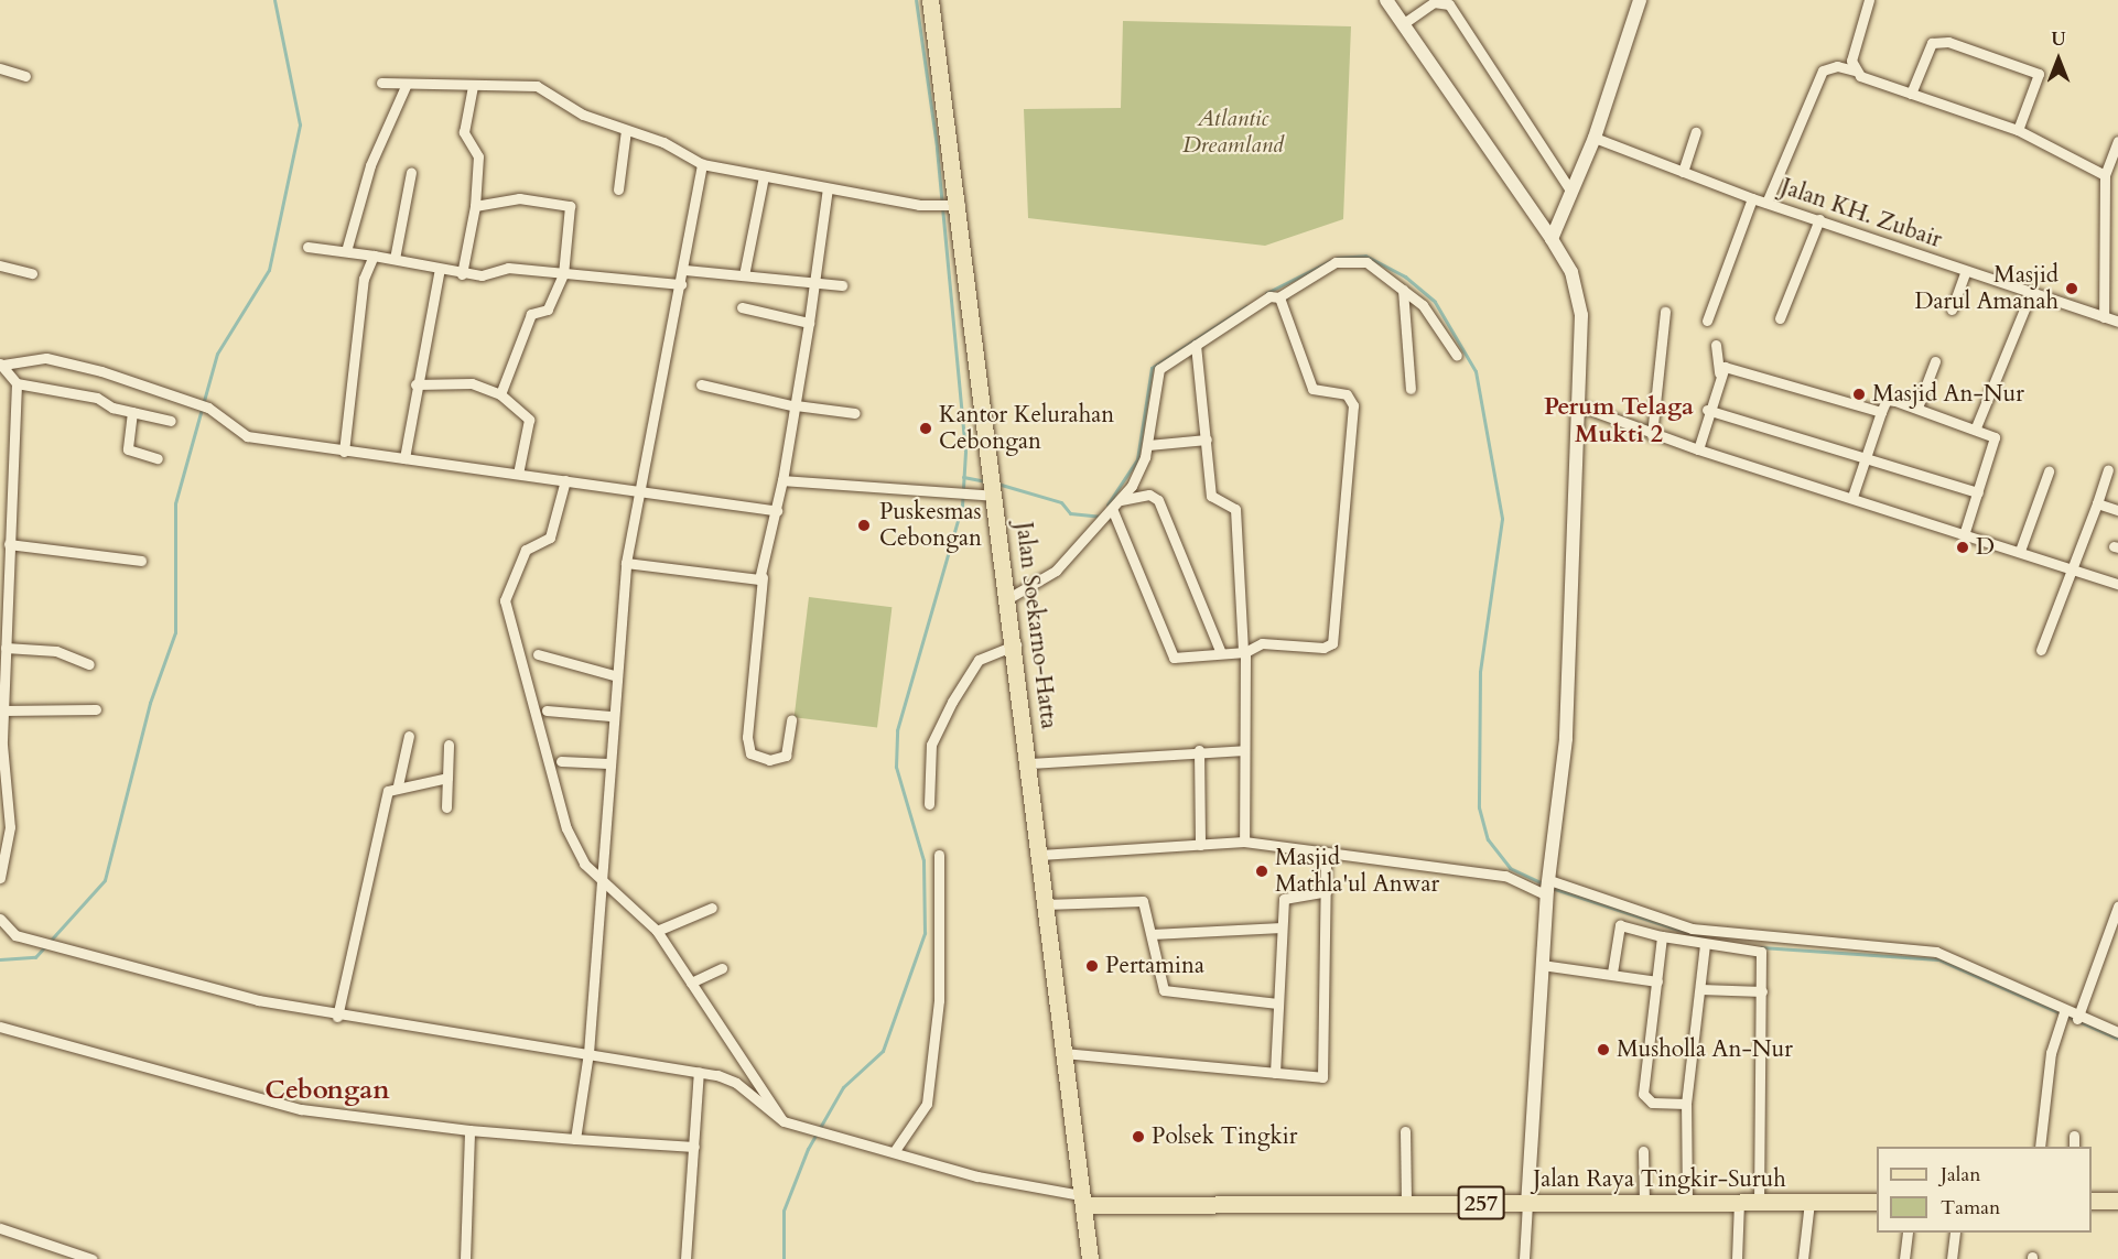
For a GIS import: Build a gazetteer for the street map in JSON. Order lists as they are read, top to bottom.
{
  "streets": {
    "main road": ["Jalan Soekarno-Hatta", "Jalan Raya Tingkir-Suruh", "257"],
    "street": ["Jalan KH. Zubair"]
  },
  "crossings": [
    ["Jalan Soekarno-Hatta", "Jalan Raya Tingkir-Suruh"]
  ],
  "districts": ["Perum Telaga Mukti 2", "Cebongan"],
  "parks": ["Atlantic Dreamland"],
  "places": [
    "Masjid Darul Amanah",
    "Masjid An-Nur",
    "Kantor Kelurahan Cebongan",
    "Puskesmas Cebongan",
    "D",
    "Masjid Mathla'ul Anwar",
    "Pertamina",
    "Musholla An-Nur",
    "Polsek Tingkir"
  ],
  "legend": ["Jalan", "Taman"],
  "north": "top"
}
